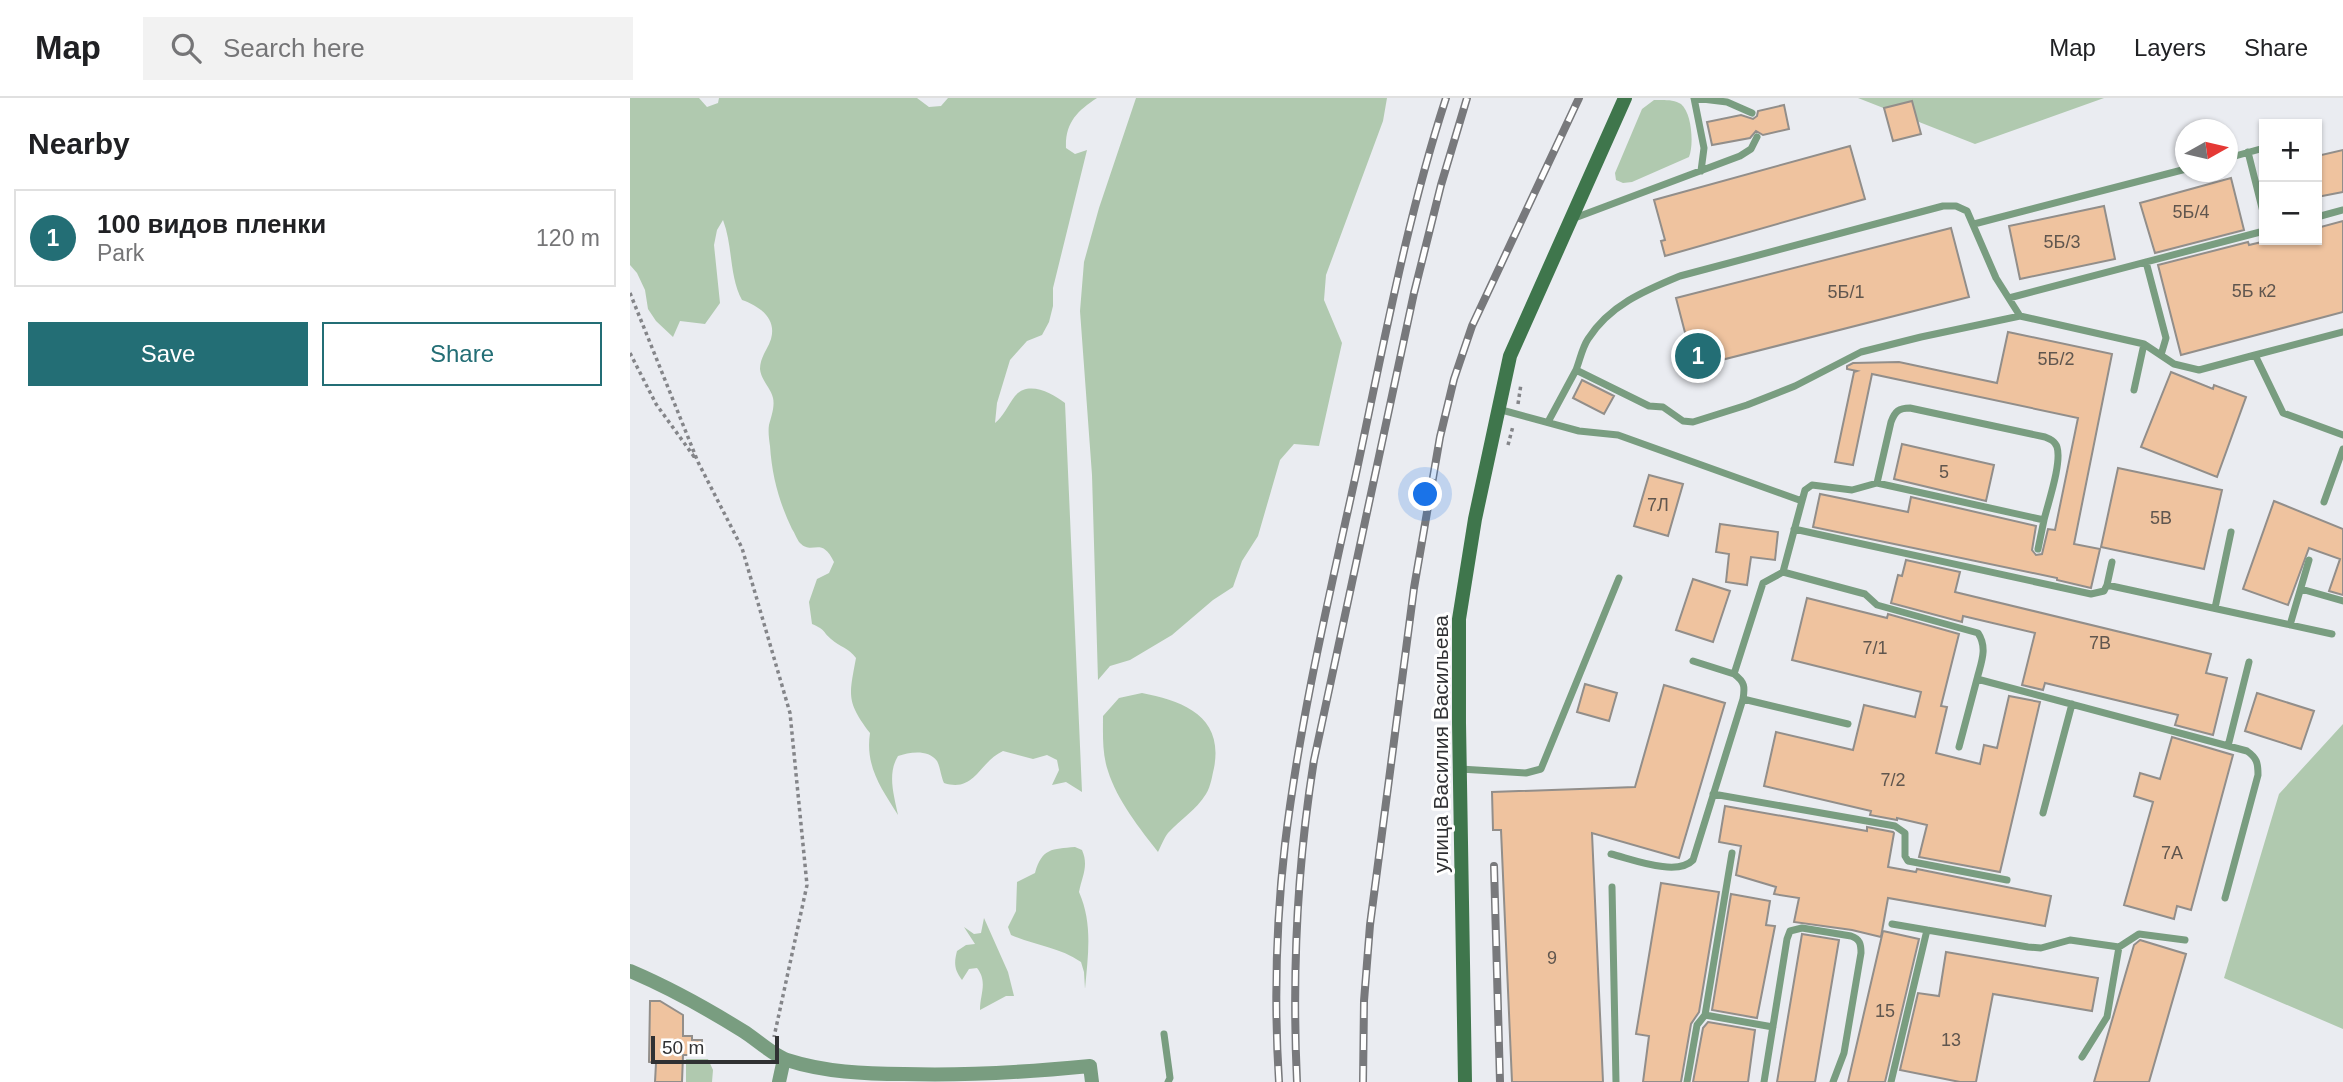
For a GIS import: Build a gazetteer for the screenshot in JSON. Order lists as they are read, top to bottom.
{
  "streets": {
    "main road": ["улица Василия Васильева"]
  },
  "house_numbers": [
    "5Б/4",
    "5Б/3",
    "5Б к2",
    "5Б/1",
    "5Б/2",
    "5",
    "7Л",
    "5В",
    "7В",
    "7/1",
    "7/2",
    "7А",
    "9",
    "15",
    "13"
  ],
  "scale_bar": "50 m",
  "north": "right",
  "page": {
    "header": "Map",
    "search": "Search here",
    "nav": ["Map", "Layers", "Share"],
    "heading": "Nearby",
    "map_buttons": ["+", "−"],
    "list": [
      {
        "mark": "1",
        "name": "100 видов пленки",
        "note": "Park",
        "value": "120 m"
      }
    ],
    "buttons": ["Save", "Share"],
    "pins": "1",
    "scale": "50 m"
  }
}
